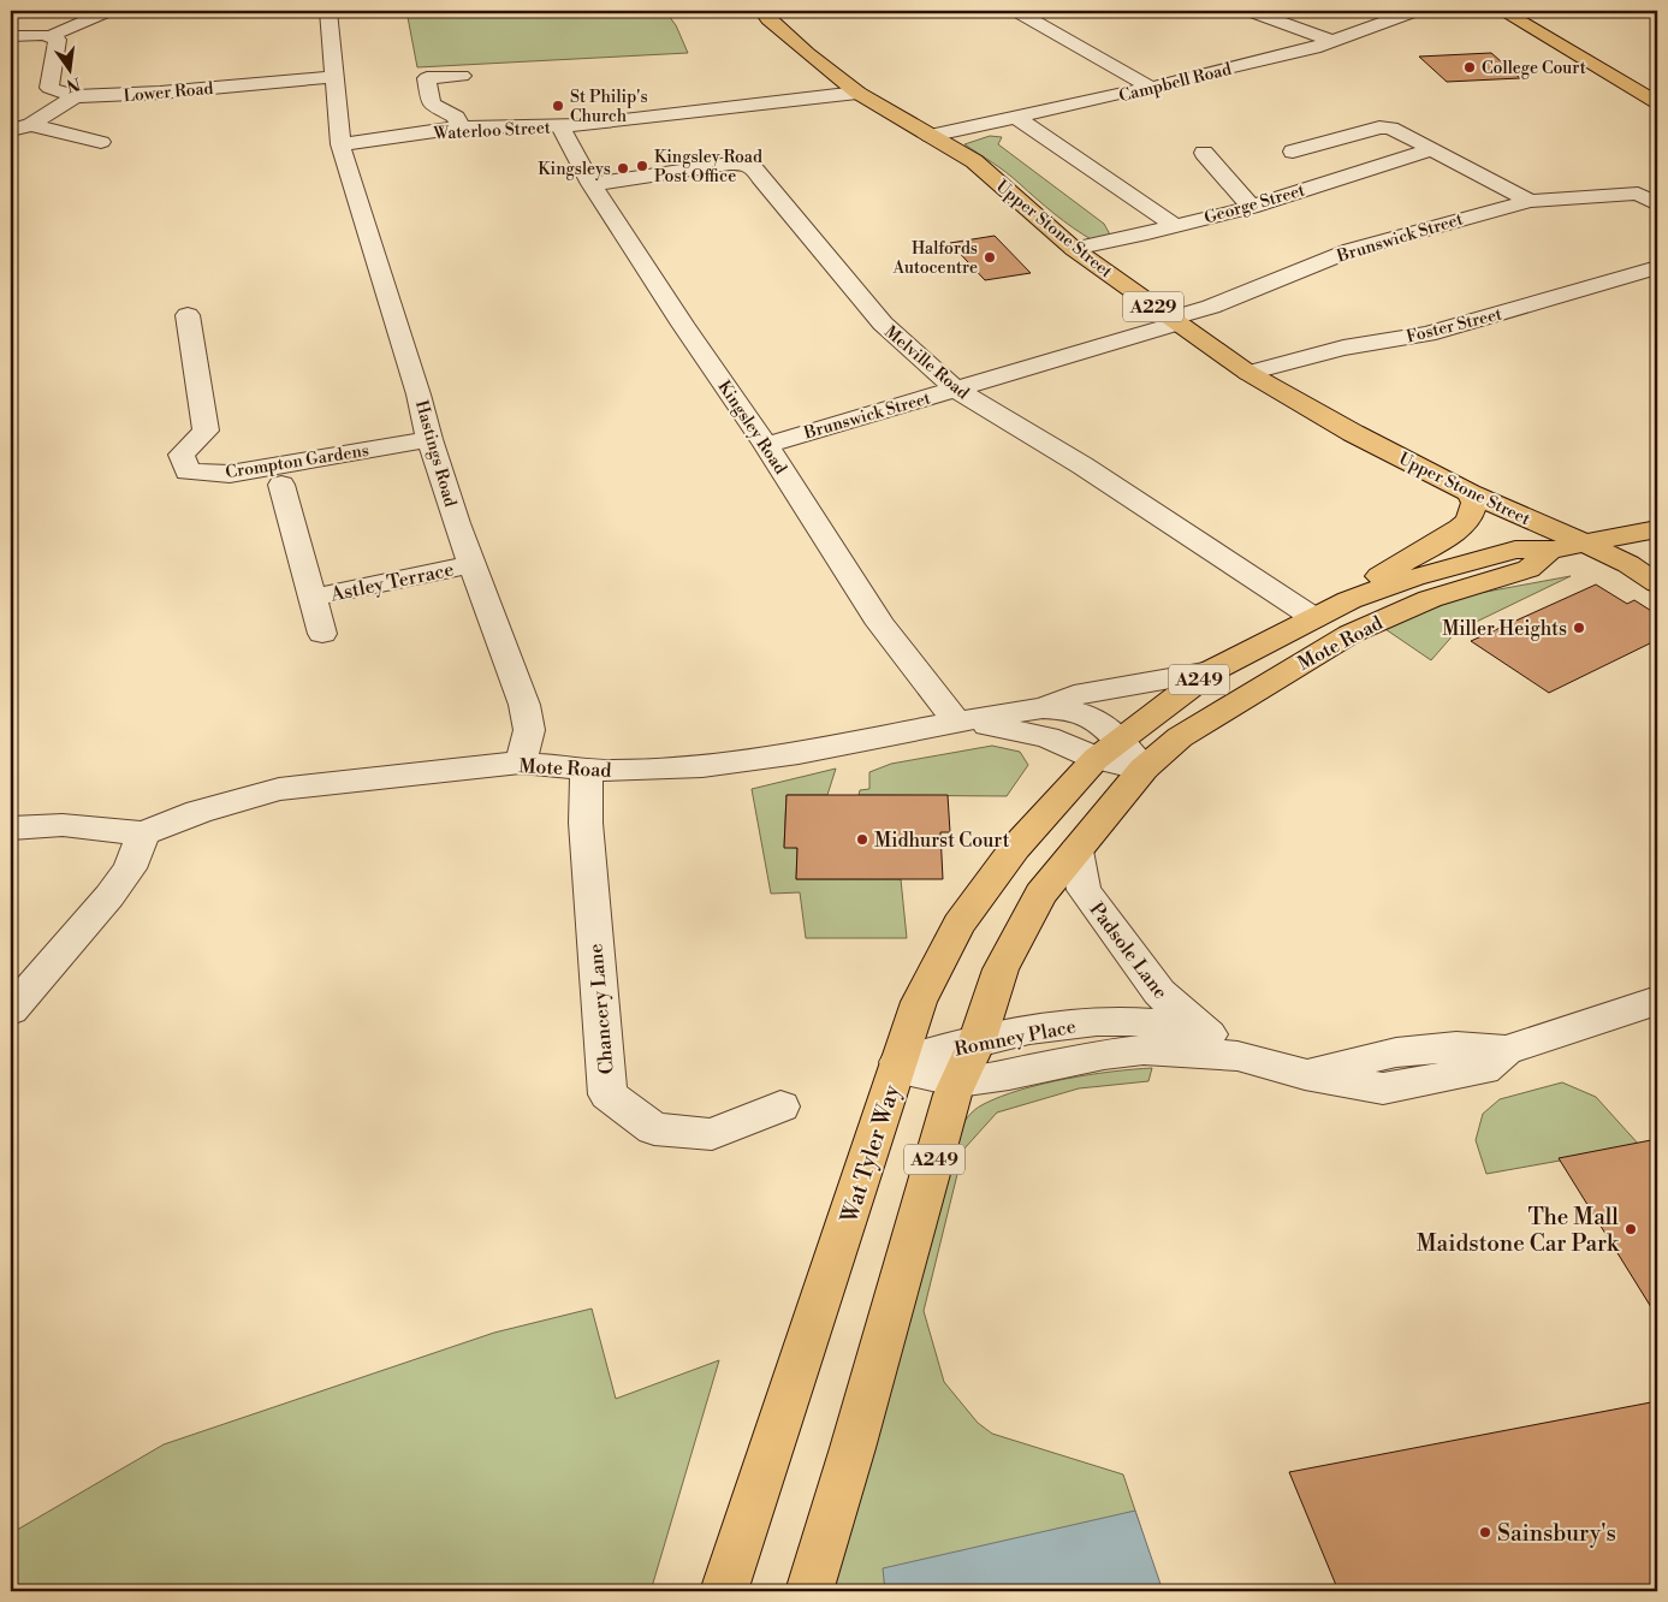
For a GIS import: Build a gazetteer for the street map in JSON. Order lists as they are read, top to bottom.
{
  "streets": {
    "highway": [
      "Upper Stone Street",
      "A229",
      "Mote Road",
      "A249",
      "Wat Tyler Way"
    ],
    "street": [
      "Campbell Road",
      "Lower Road",
      "Waterloo Street",
      "George Street",
      "Brunswick Street",
      "Foster Street",
      "Melville Road",
      "Kingsley Road",
      "Hastings Road",
      "Crompton Gardens",
      "Astley Terrace",
      "Padsole Lane",
      "Chancery Lane",
      "Romney Place"
    ]
  },
  "crossings": [
    ["Campbell Road", "Upper Stone Street"],
    ["Lower Road", "Hastings Road"],
    ["Waterloo Street", "Upper Stone Street"],
    ["Waterloo Street", "Kingsley Road"],
    ["Waterloo Street", "Hastings Road"],
    ["George Street", "Upper Stone Street"],
    ["Upper Stone Street", "Brunswick Street"],
    ["Upper Stone Street", "A229"],
    ["Upper Stone Street", "Foster Street"],
    ["Upper Stone Street", "Mote Road"],
    ["Upper Stone Street", "A249"],
    ["Brunswick Street", "Melville Road"],
    ["Brunswick Street", "Kingsley Road"],
    ["A229", "Mote Road"],
    ["A229", "A249"],
    ["Melville Road", "Kingsley Road"],
    ["Melville Road", "Mote Road"],
    ["Kingsley Road", "Mote Road"],
    ["Hastings Road", "Crompton Gardens"],
    ["Hastings Road", "Astley Terrace"],
    ["Hastings Road", "Mote Road"],
    ["Mote Road", "A249"],
    ["Mote Road", "Chancery Lane"],
    ["Mote Road", "Wat Tyler Way"],
    ["A249", "Padsole Lane"],
    ["A249", "Romney Place"],
    ["A249", "Wat Tyler Way"],
    ["Padsole Lane", "Romney Place"],
    ["Romney Place", "Wat Tyler Way"]
  ],
  "places": [
    "College Court",
    "St Philip's Church",
    "Kingsley Road Post Office",
    "Kingsleys",
    "Halfords Autocentre",
    "Miller Heights",
    "Midhurst Court",
    "The Mall Maidstone Car Park",
    "Sainsbury's"
  ],
  "north": "bottom"
}
